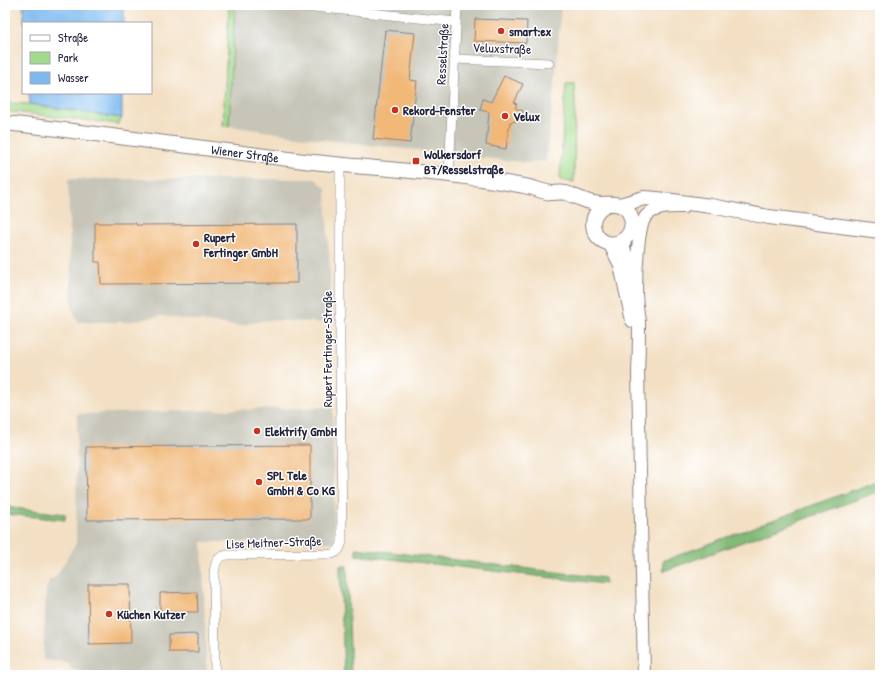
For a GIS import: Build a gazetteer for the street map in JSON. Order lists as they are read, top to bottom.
{
  "streets": {
    "main road": ["Wiener Straße"],
    "street": [
      "Veluxstraße",
      "Resselstraße",
      "Rupert Fertinger-Straße",
      "Lise Meitner-Straße"
    ]
  },
  "crossings": [
    ["Veluxstraße", "Resselstraße"],
    ["Resselstraße", "Wiener Straße"],
    ["Wiener Straße", "Rupert Fertinger-Straße"],
    ["Rupert Fertinger-Straße", "Lise Meitner-Straße"]
  ],
  "places": {
    "other": [
      "smart:ex",
      "Rekord-Fenster",
      "Velux",
      "Rupert Fertinger GmbH",
      "Elektrify GmbH",
      "SPL Tele GmbH & Co KG",
      "Küchen Kutzer"
    ],
    "transit": ["Wolkersdorf B7/Resselstraße"]
  },
  "legend": ["Straße", "Park", "Wasser"]
}
